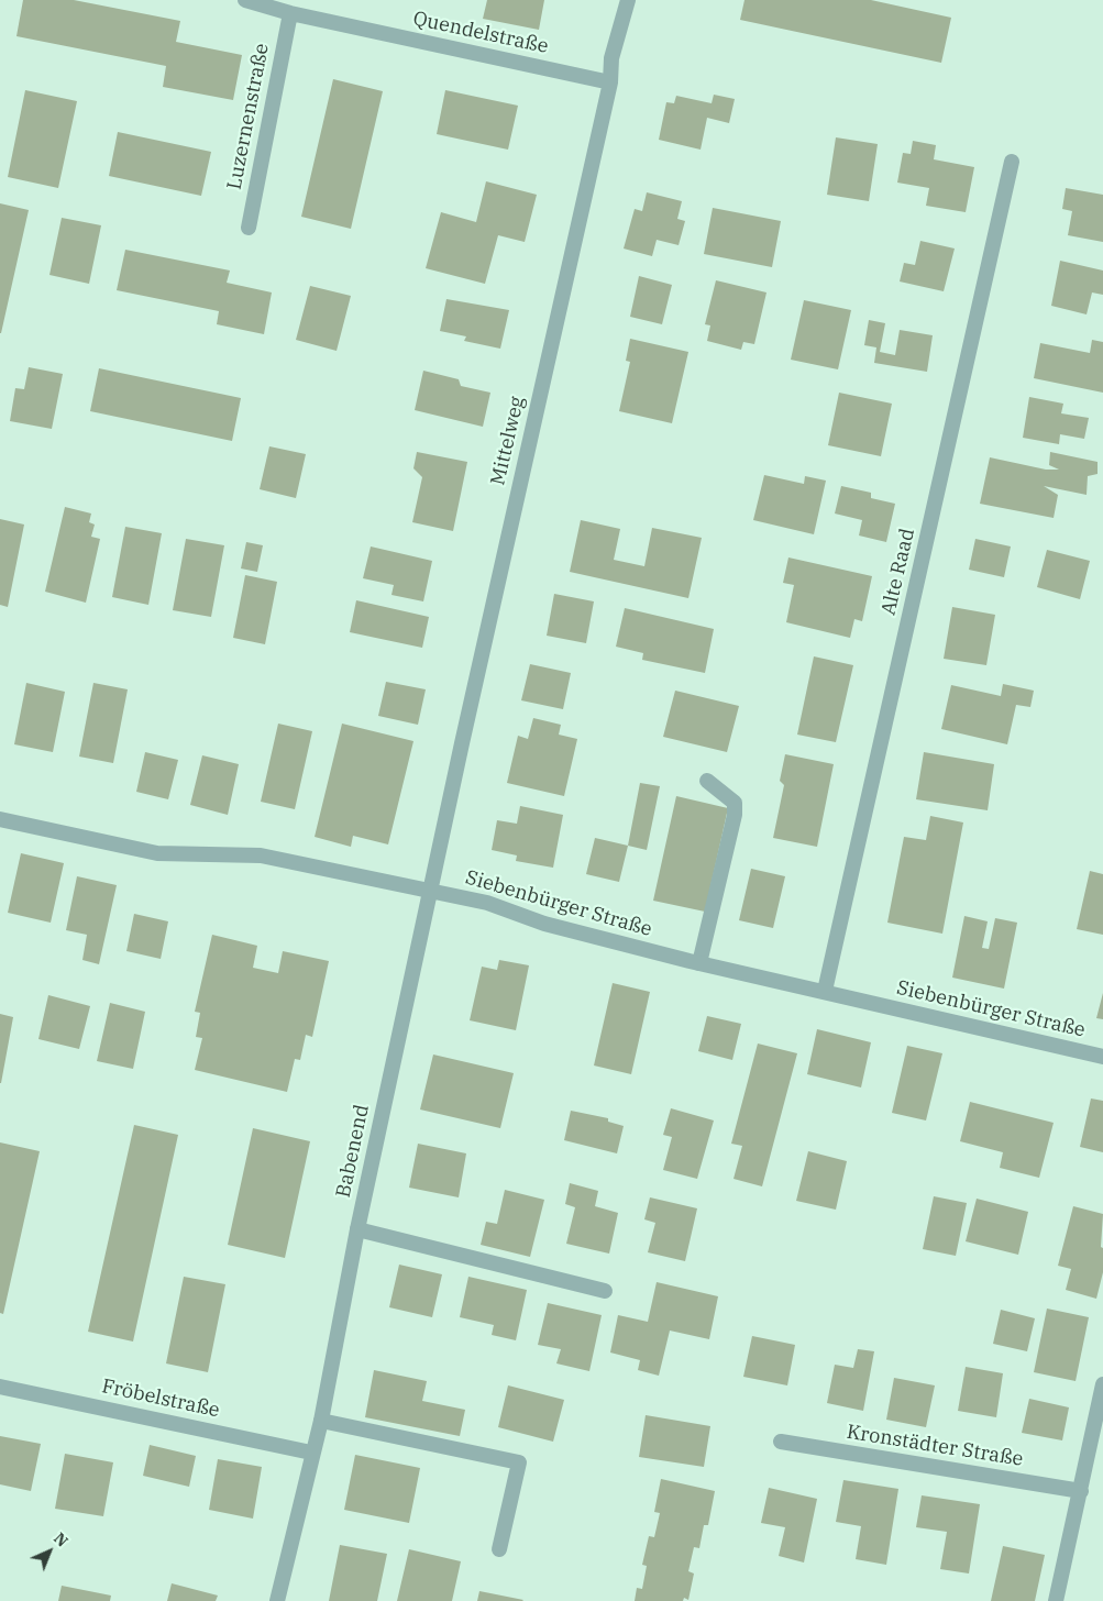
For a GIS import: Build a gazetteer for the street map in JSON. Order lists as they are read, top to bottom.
{
  "streets": {
    "street": [
      "Quendelstraße",
      "Luzernenstraße",
      "Mittelweg",
      "Alte Raad",
      "Siebenbürger Straße",
      "Babenend",
      "Fröbelstraße",
      "Kronstädter Straße"
    ]
  },
  "crossings": [
    ["Quendelstraße", "Luzernenstraße"],
    ["Quendelstraße", "Mittelweg"],
    ["Mittelweg", "Siebenbürger Straße"],
    ["Mittelweg", "Babenend"],
    ["Alte Raad", "Siebenbürger Straße"],
    ["Siebenbürger Straße", "Babenend"],
    ["Babenend", "Fröbelstraße"]
  ],
  "north": "top right"
}
